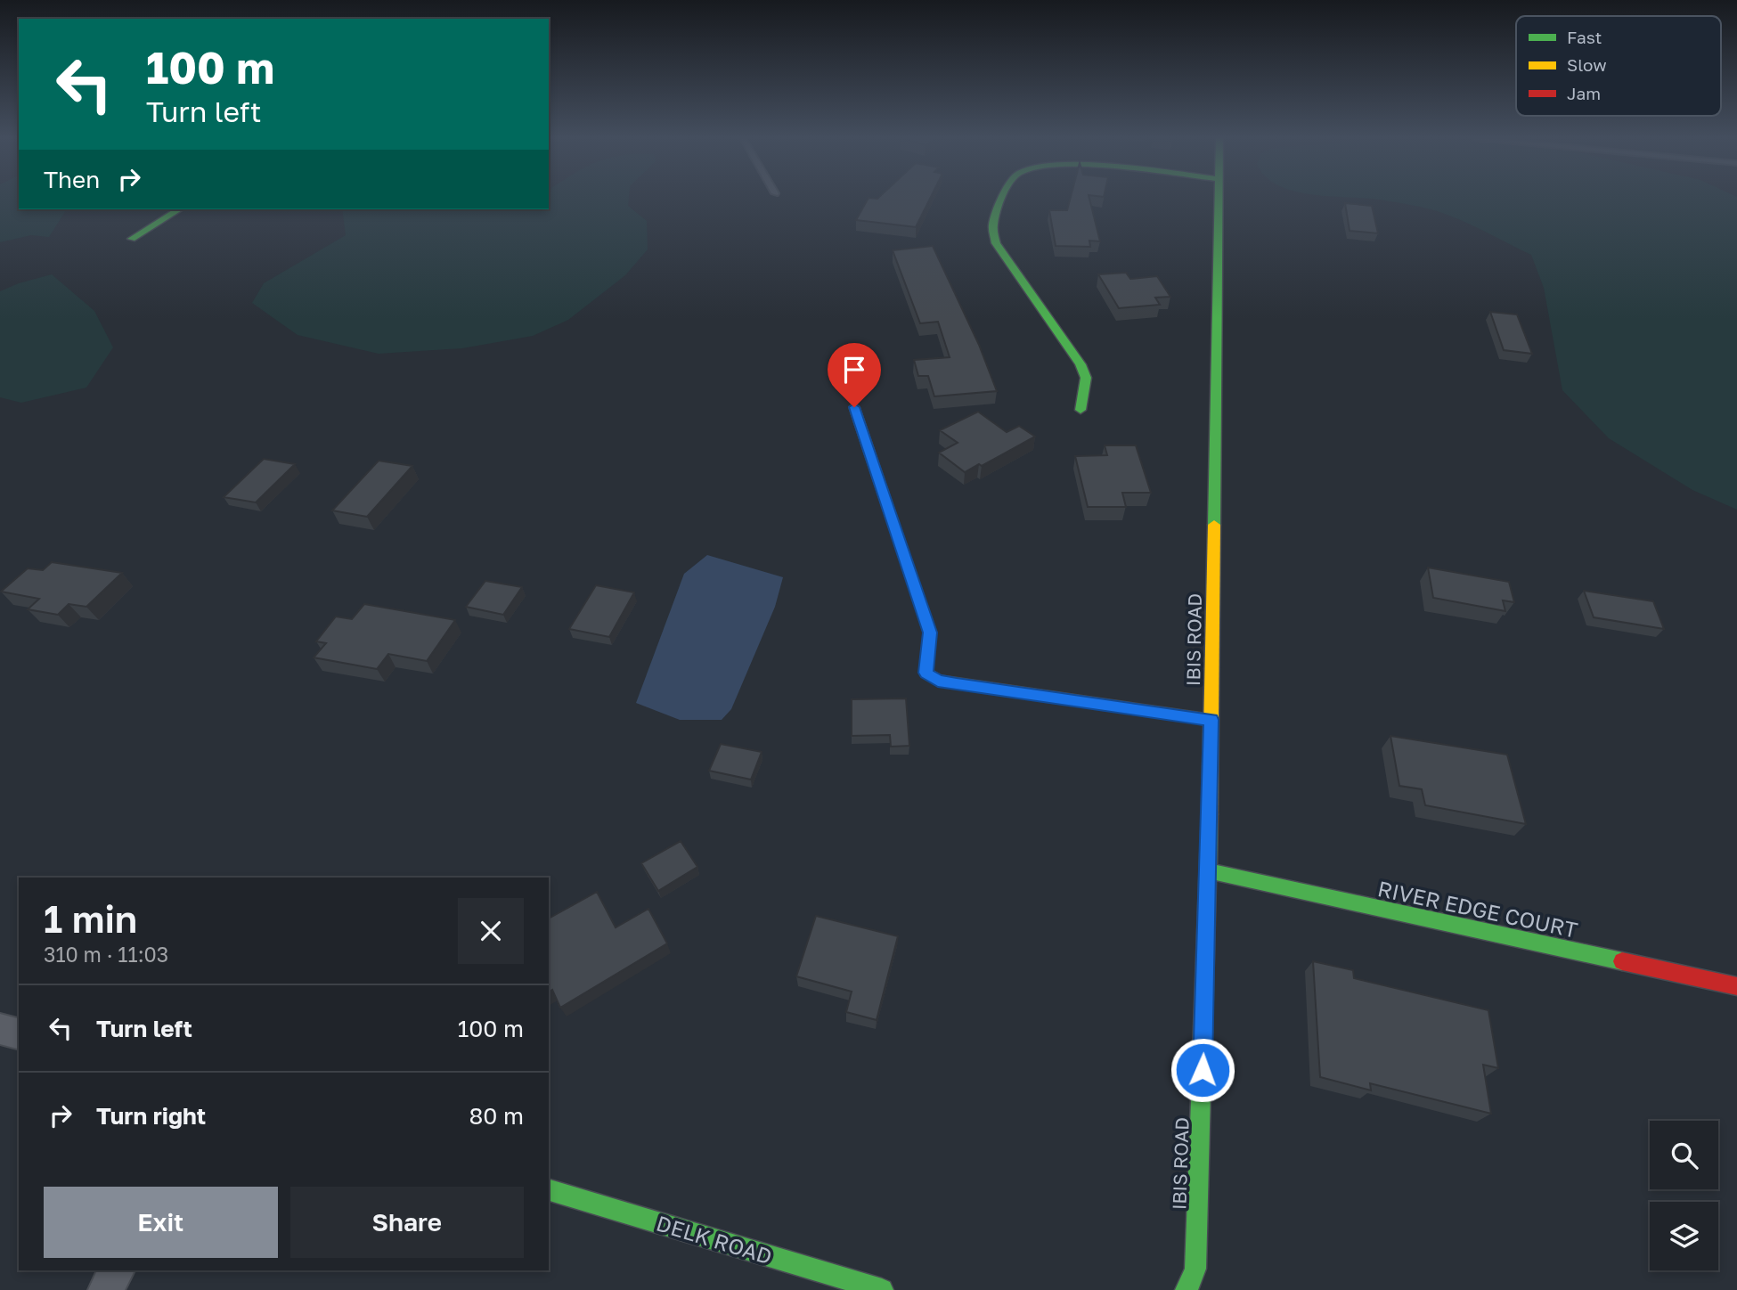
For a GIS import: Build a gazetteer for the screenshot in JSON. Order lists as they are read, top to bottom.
{
  "streets": {
    "street": ["IBIS ROAD", "RIVER EDGE COURT", "DELK ROAD"]
  },
  "crossings": [
    ["IBIS ROAD", "RIVER EDGE COURT"]
  ],
  "legend": ["Fast", "Slow", "Jam"],
  "page": {
    "turn": ["100 m", "Turn left"],
    "then": "Then",
    "heading": ["1 min", "310 m · 11:03"],
    "list": [
      {
        "name": "Turn left",
        "value": "100 m"
      },
      {
        "name": "Turn right",
        "value": "80 m"
      }
    ],
    "buttons": ["Exit", "Share"]
  }
}
